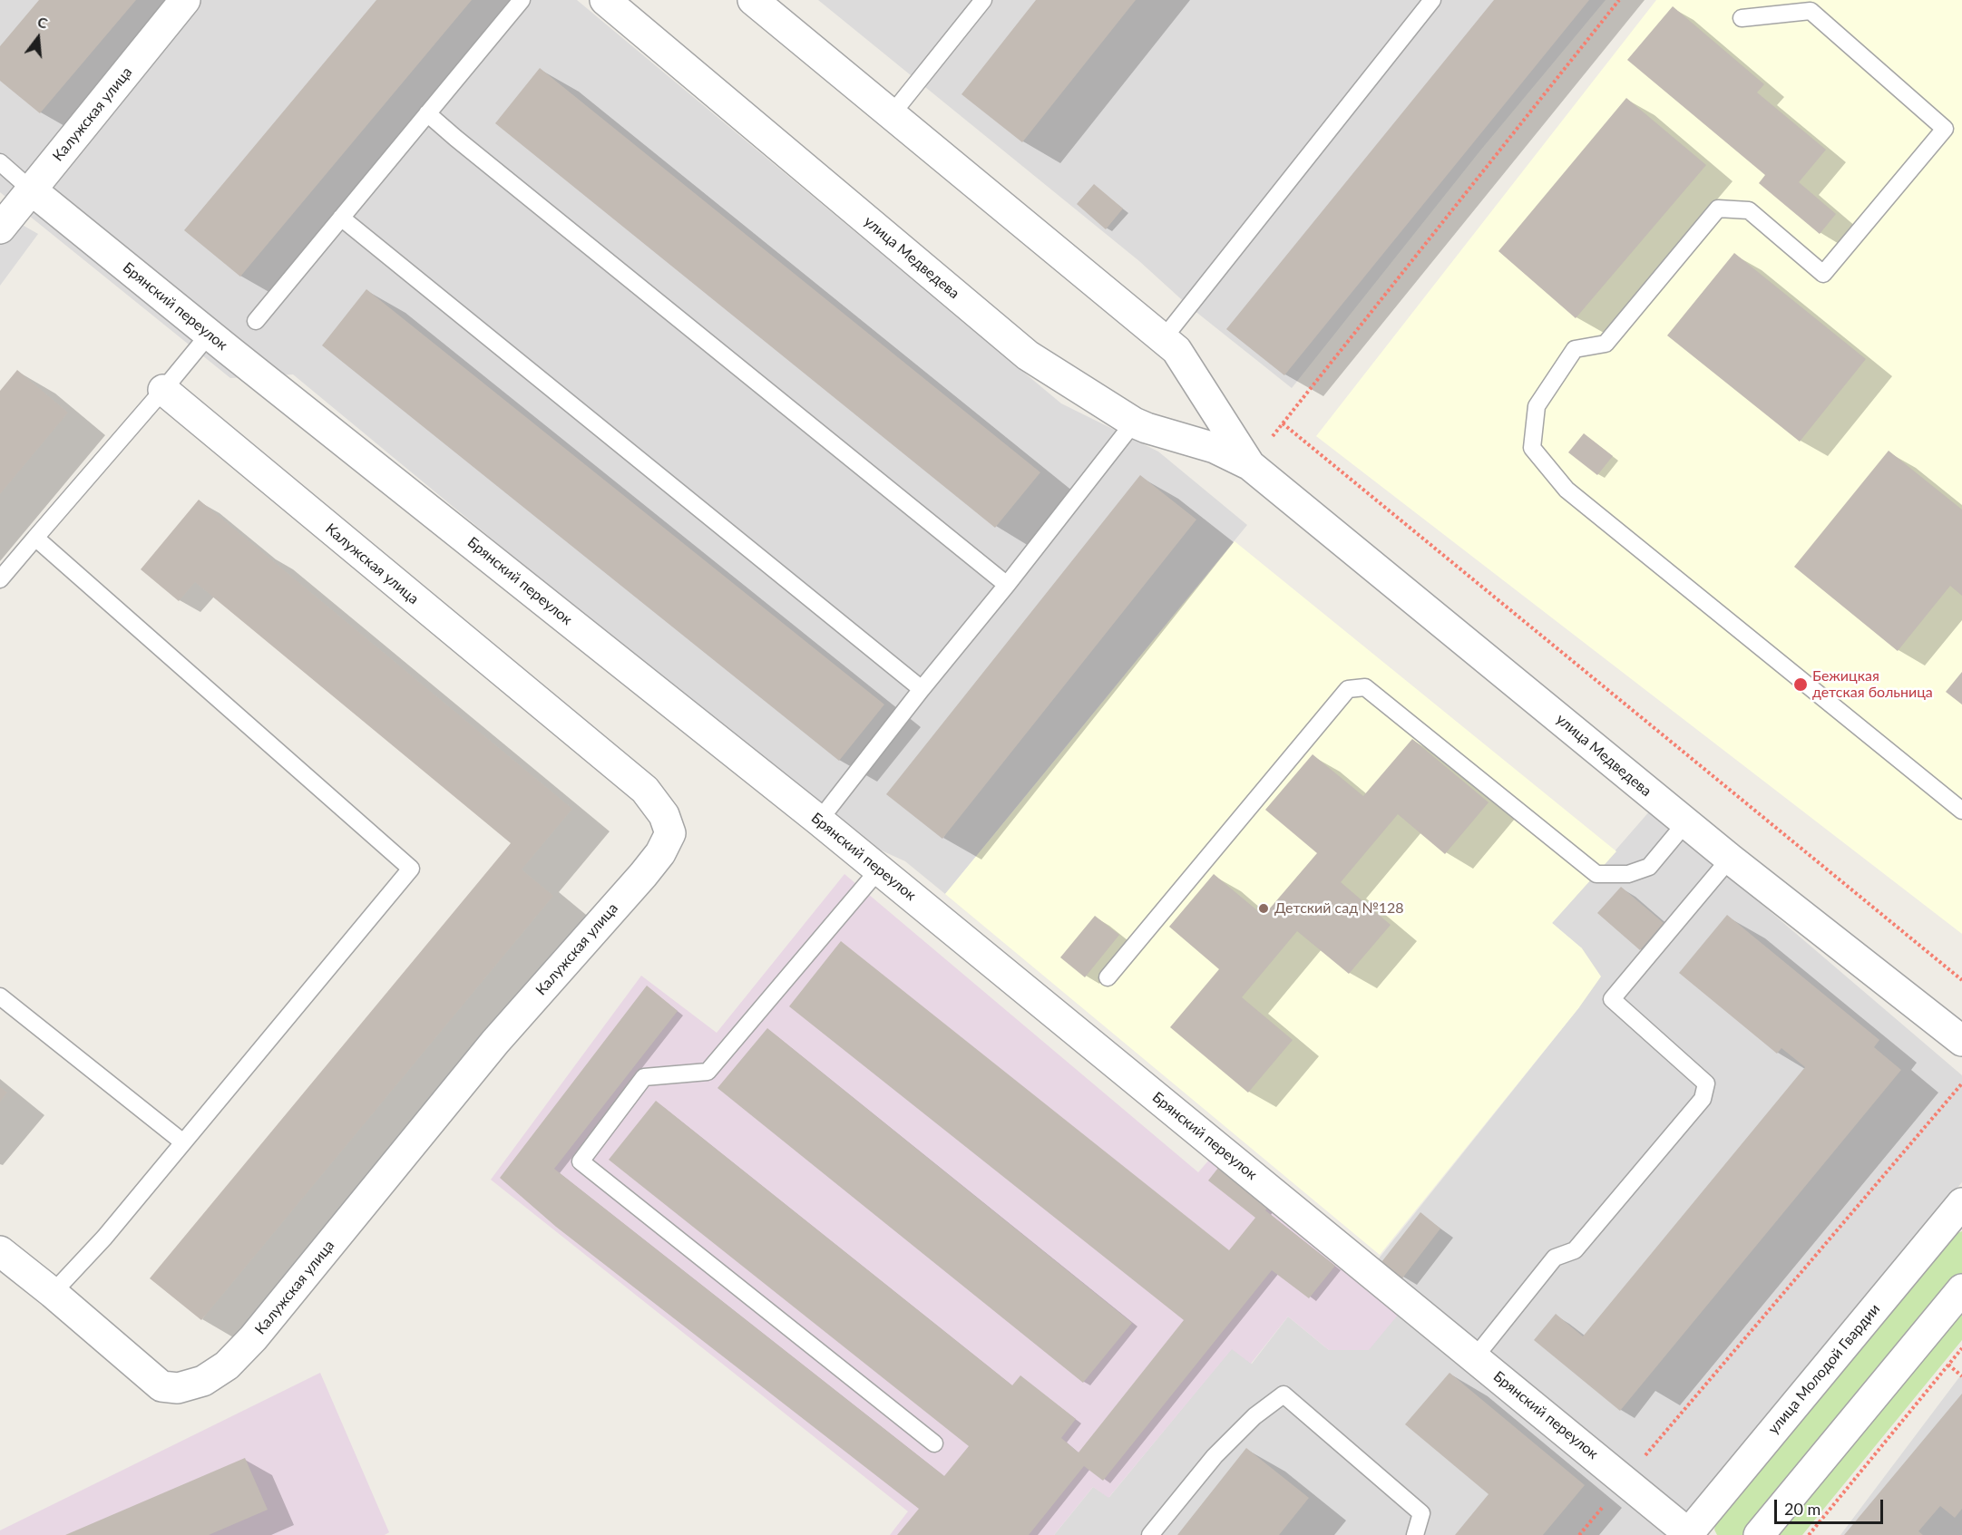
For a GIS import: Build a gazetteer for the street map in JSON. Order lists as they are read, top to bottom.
{
  "streets": {
    "street": [
      "Калужская улица",
      "улица Медведева",
      "Брянский переулок",
      "улица Молодой Гвардии"
    ]
  },
  "crossings": [
    ["Калужская улица", "Брянский переулок"],
    ["Брянский переулок", "улица Молодой Гвардии"]
  ],
  "places": ["Бежицкая детская больница", "Детский сад №128"],
  "scale_bar": "20 m",
  "north": "top"
}
